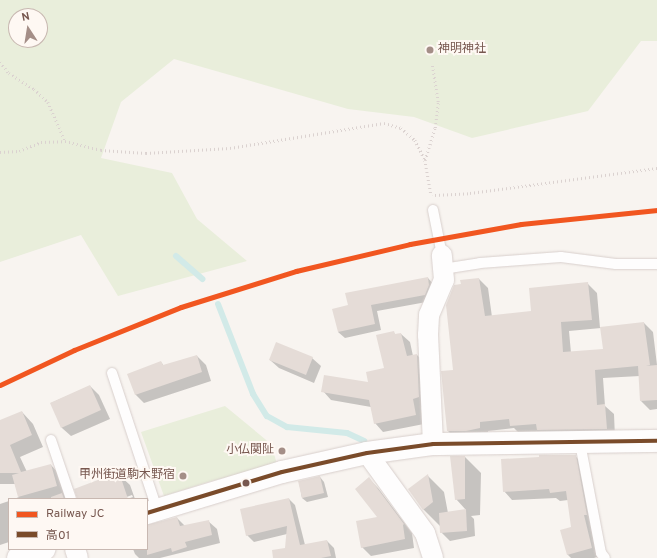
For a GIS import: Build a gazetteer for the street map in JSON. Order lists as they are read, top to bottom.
{
  "places": ["神明神社", "小仏関阯", "甲州街道駒木野宿"],
  "lines": ["rail line JC", "transit line 高01"],
  "legend": ["Railway JC", "高01"],
  "north": "top"
}
